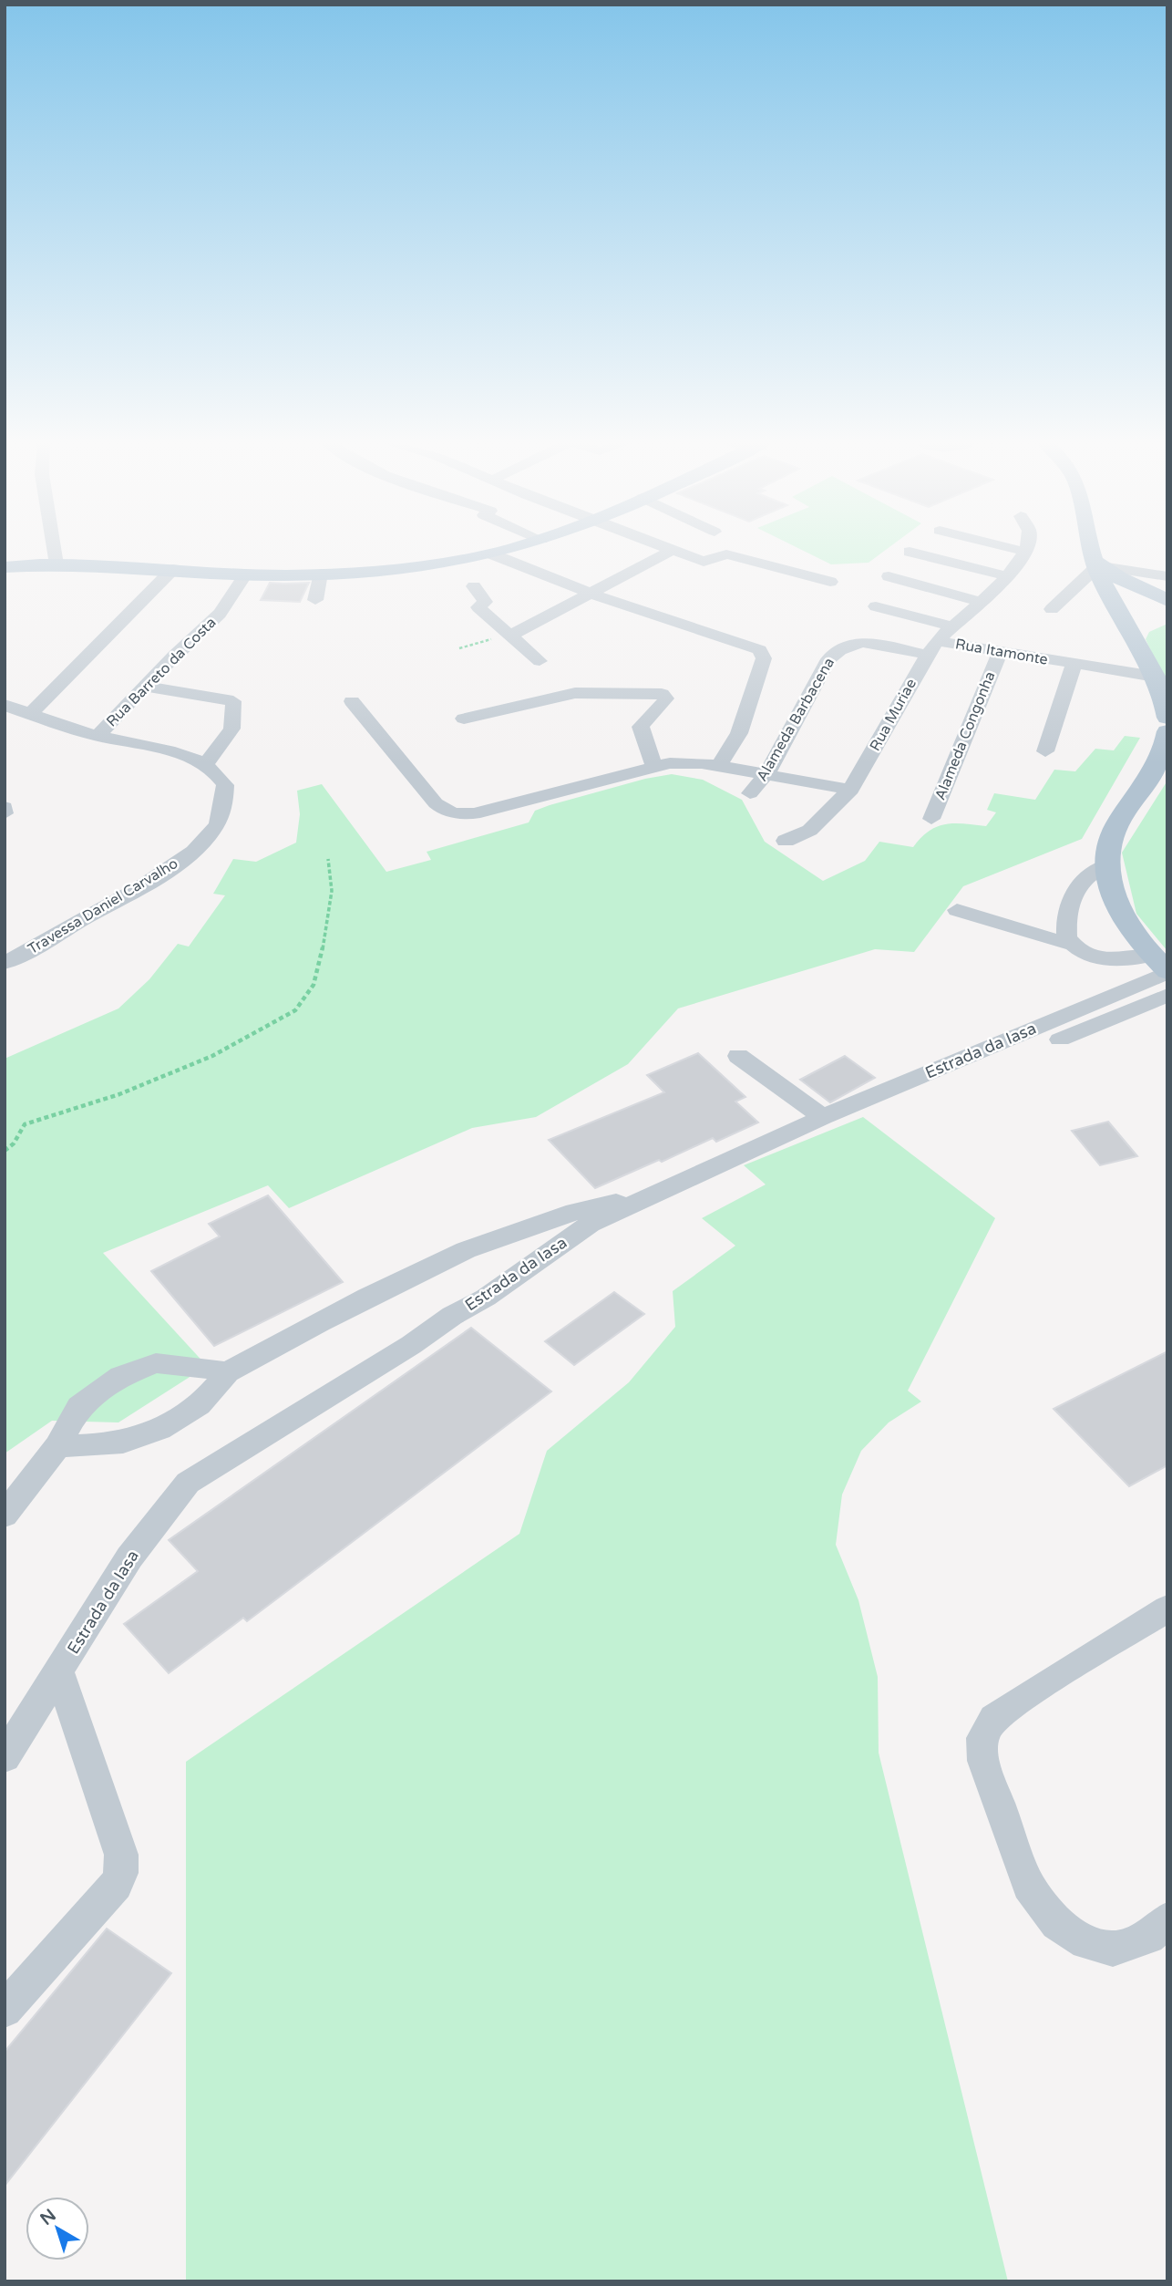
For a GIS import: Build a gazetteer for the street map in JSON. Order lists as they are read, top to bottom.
{
  "streets": {
    "street": [
      "Rua Itamonte",
      "Rua Barreto da Costa",
      "Rua Muriae",
      "Alameda Barbacena",
      "Alameda Congonha",
      "Travessa Daniel Carvalho",
      "Estrada da Iasa"
    ]
  },
  "crossings": [
    ["Rua Itamonte", "Rua Muriae"],
    ["Rua Itamonte", "Alameda Congonha"],
    ["Rua Barreto da Costa", "Travessa Daniel Carvalho"]
  ],
  "north": "top left"
}
